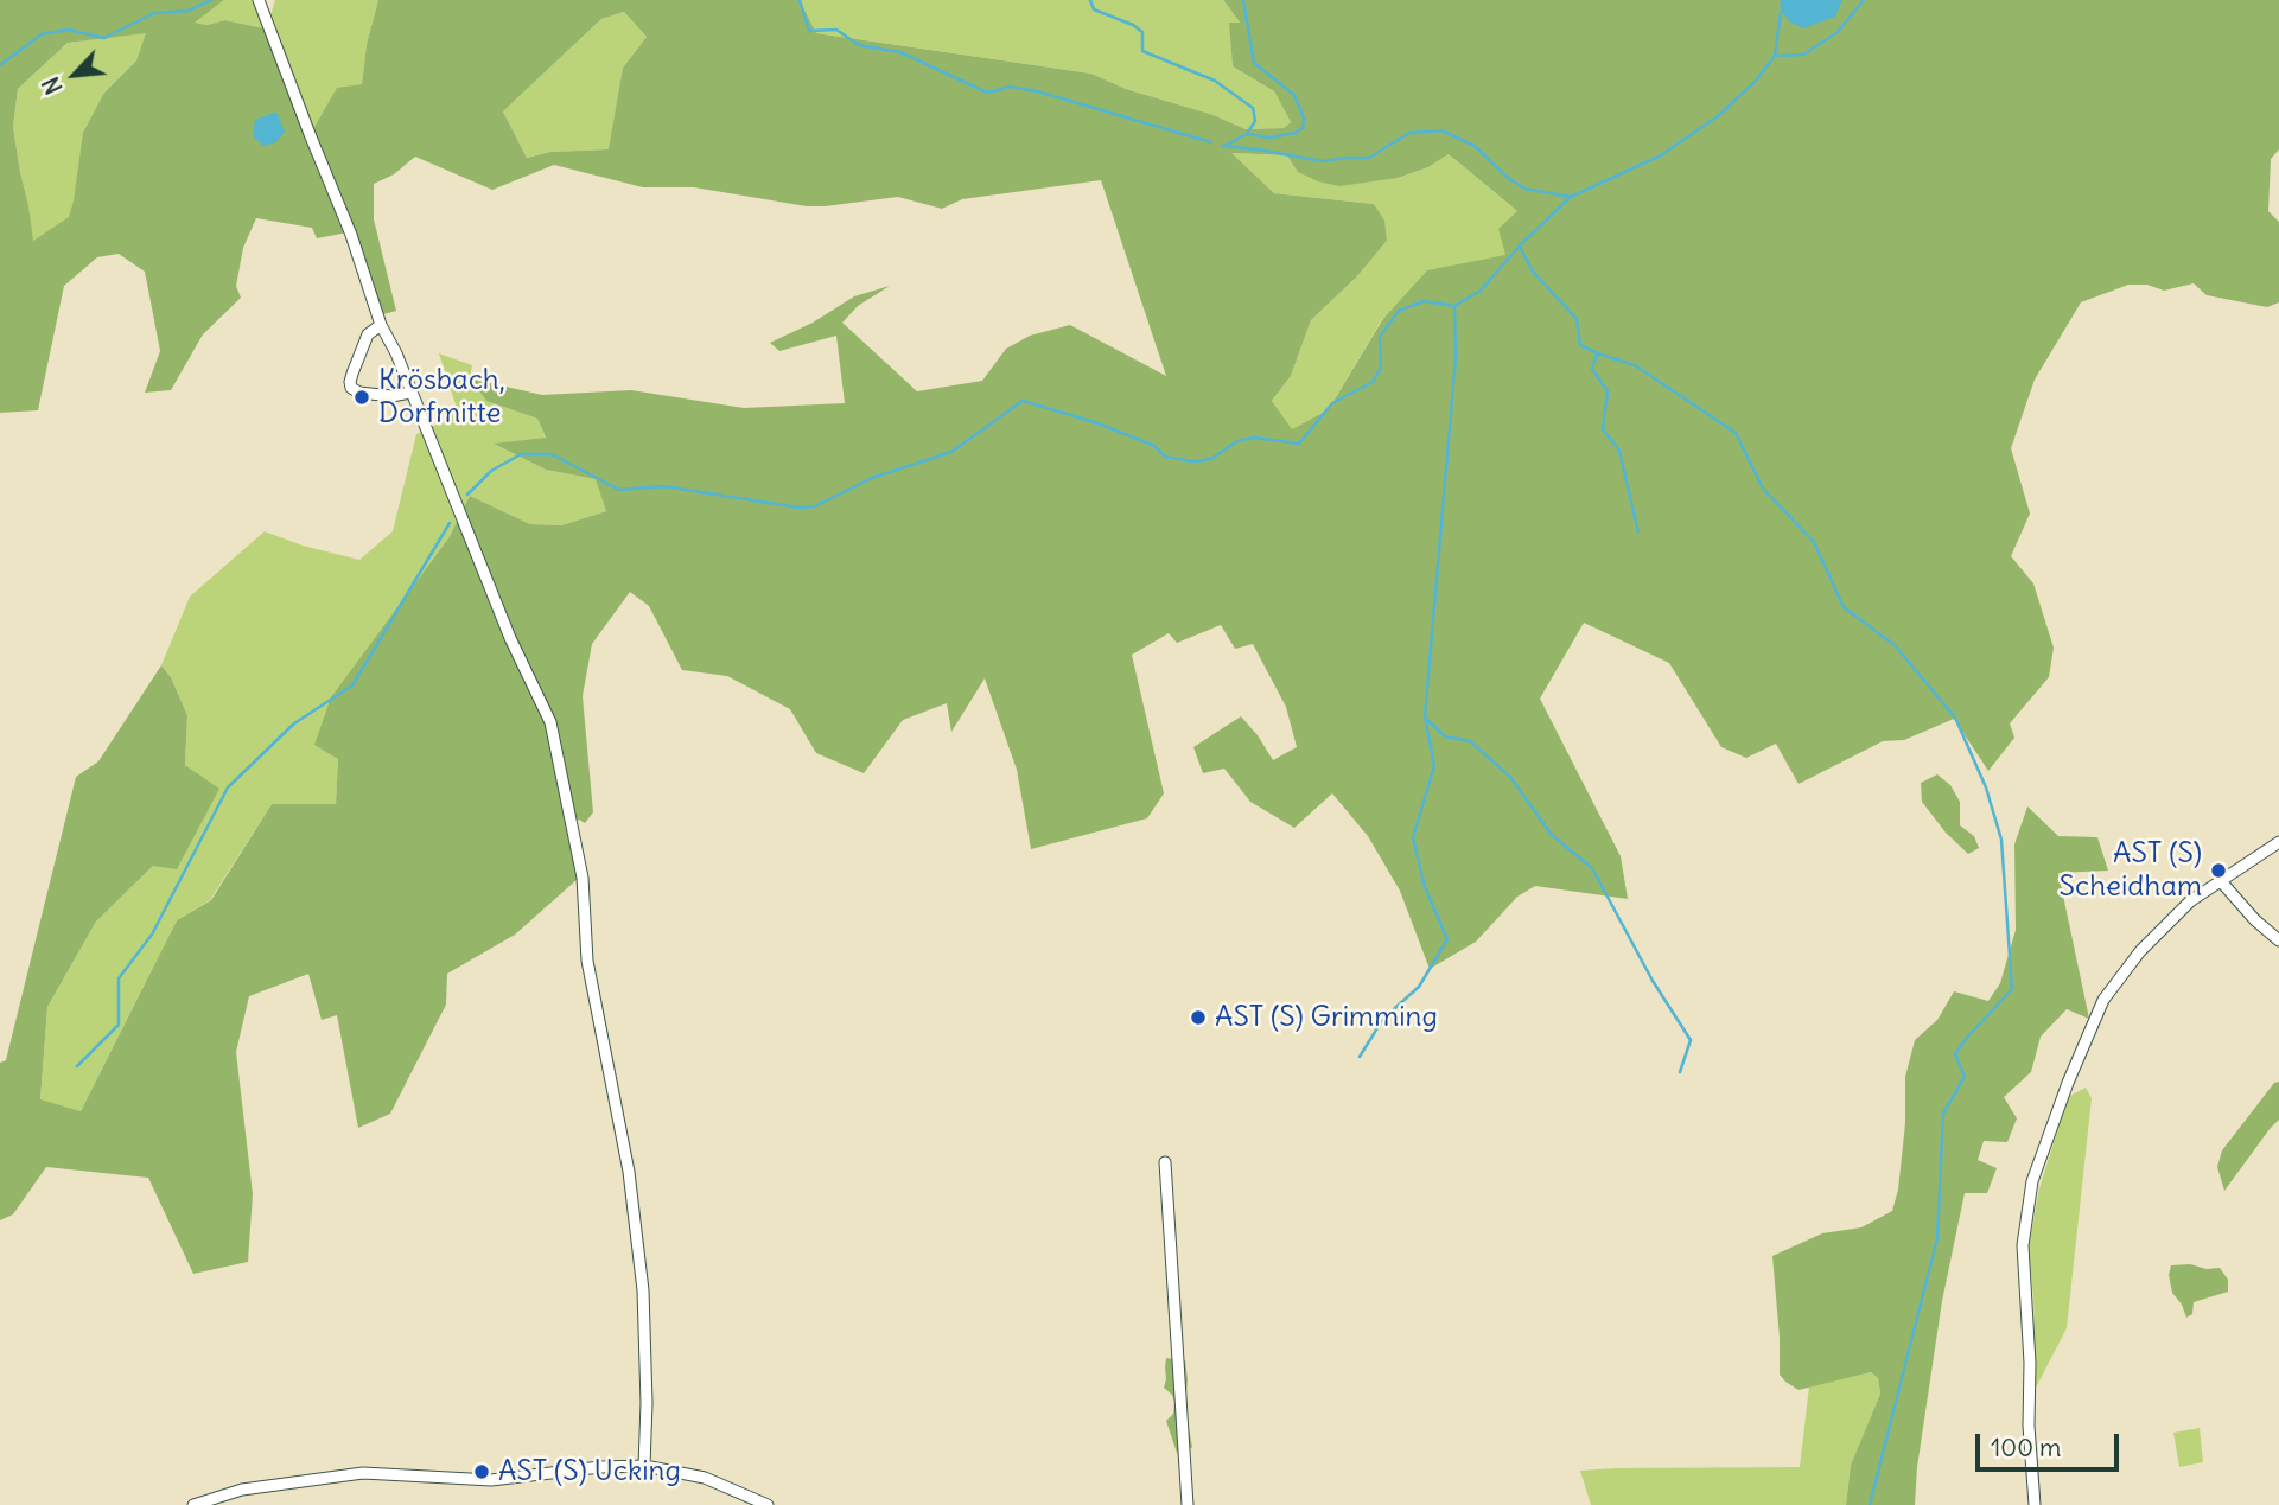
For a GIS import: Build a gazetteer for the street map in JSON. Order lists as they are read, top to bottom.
{
  "places": [
    "Krösbach, Dorfmitte",
    "AST (S) Scheidham",
    "AST (S) Grimming",
    "AST (S) Ucking"
  ],
  "scale_bar": "100 m",
  "north": "bottom left"
}
